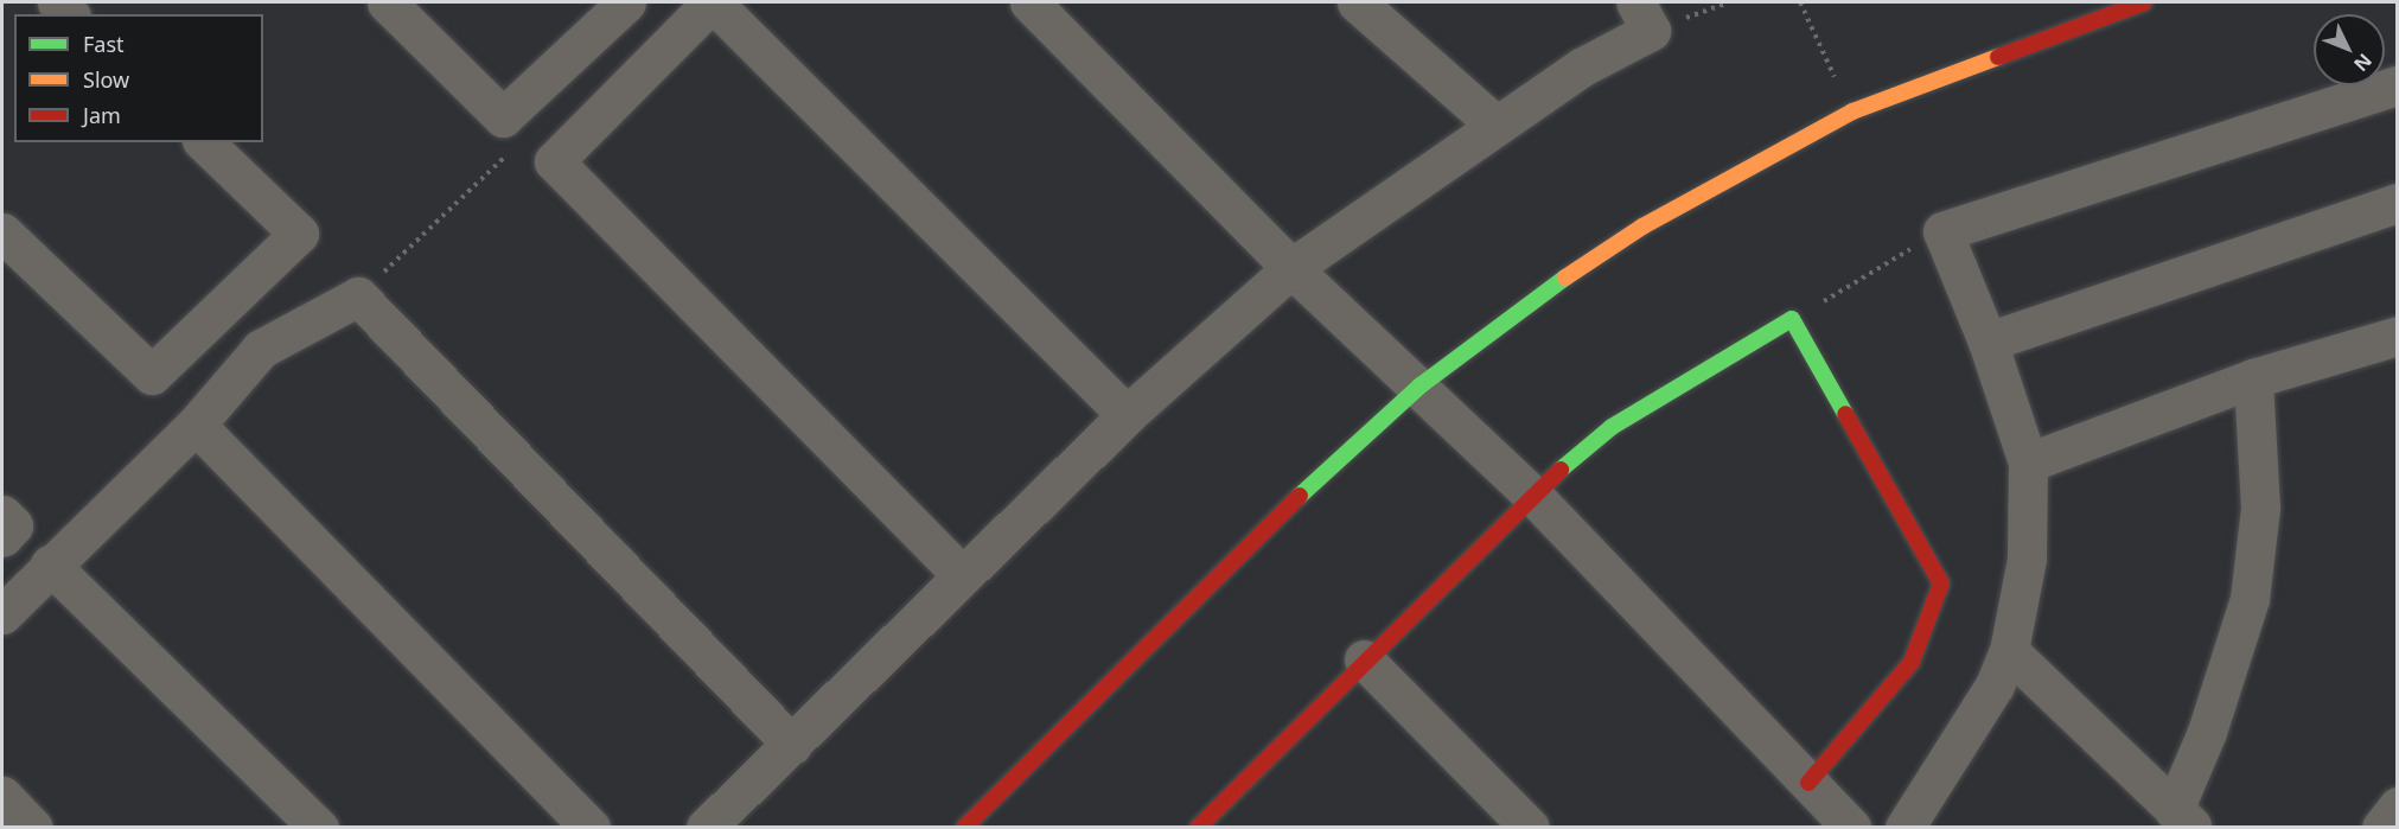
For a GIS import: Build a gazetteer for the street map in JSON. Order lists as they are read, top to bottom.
{
  "legend": ["Fast", "Slow", "Jam"],
  "north": "bottom right"
}
